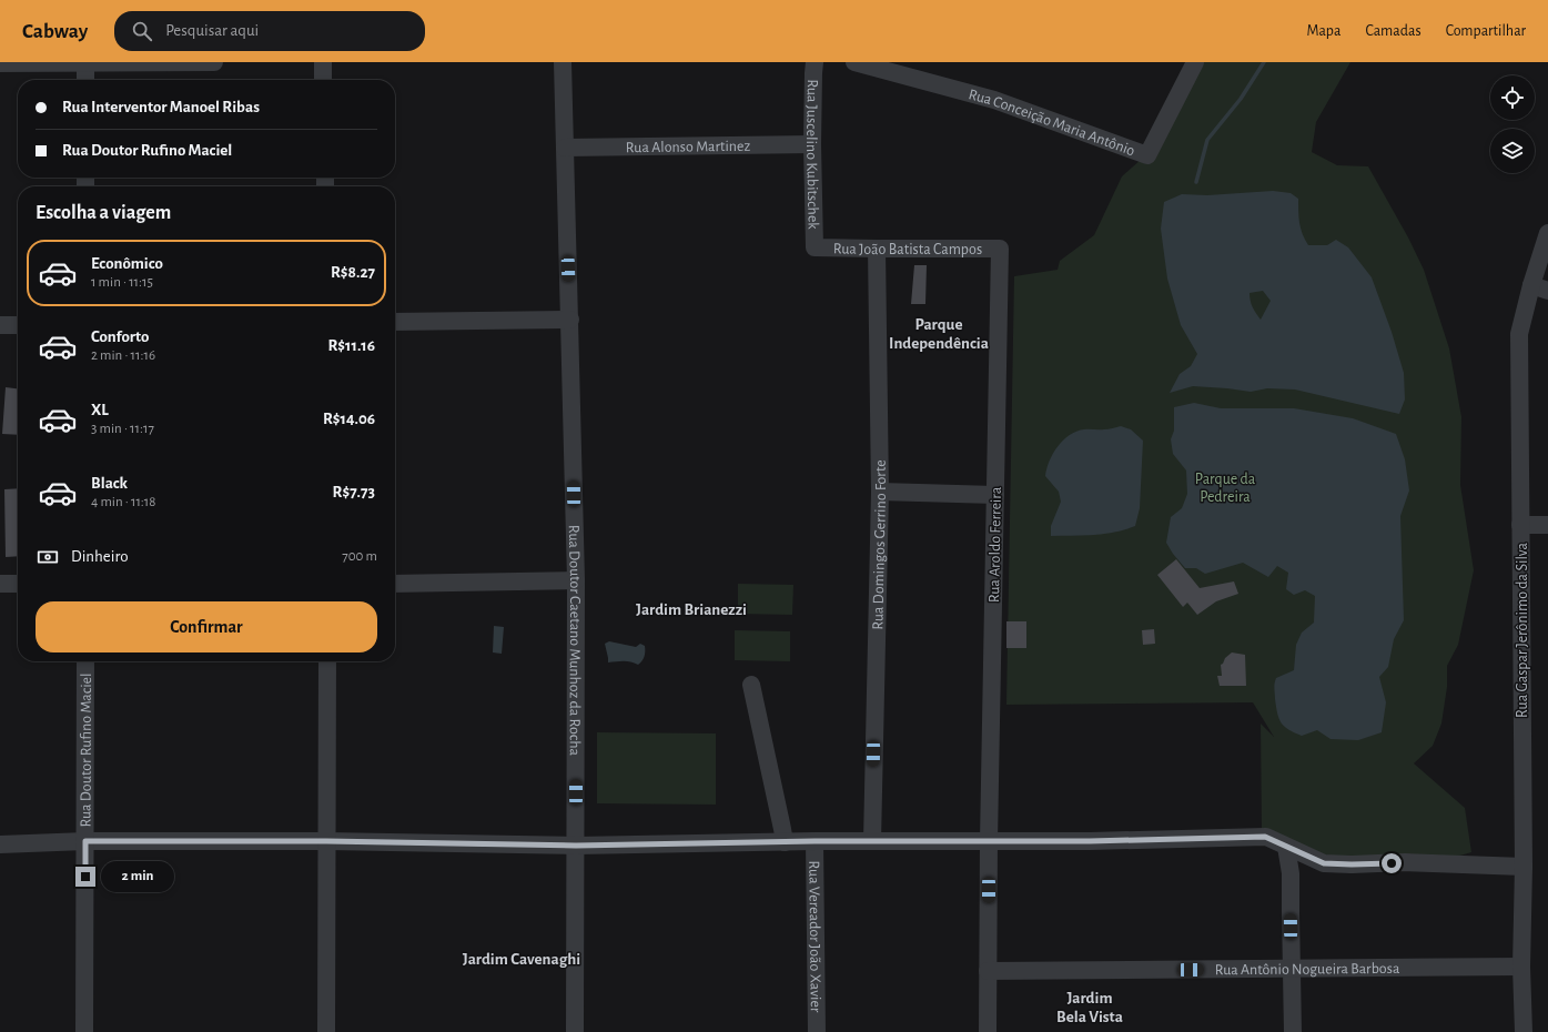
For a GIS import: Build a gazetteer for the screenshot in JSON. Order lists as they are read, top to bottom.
{
  "streets": {
    "street": [
      "Rua Conceição Maria Antônio",
      "Rua Alonso Martinez",
      "Rua Juscelino Kubitschek",
      "Rua João Batista Campos",
      "Rua Domingos Gerrino Forte",
      "Rua Aroldo Ferreira",
      "Rua Gaspar Jerônimo da Silva",
      "Rua Doutor Caetano Munhoz da Rocha",
      "Rua Doutor Rufino Maciel",
      "Rua Vereador João Xavier",
      "Rua Antônio Nogueira Barbosa"
    ]
  },
  "crossings": [
    ["Rua Alonso Martinez", "Rua Juscelino Kubitschek"],
    ["Rua Alonso Martinez", "Rua Doutor Caetano Munhoz da Rocha"],
    ["Rua Juscelino Kubitschek", "Rua João Batista Campos"],
    ["Rua João Batista Campos", "Rua Domingos Gerrino Forte"],
    ["Rua João Batista Campos", "Rua Aroldo Ferreira"],
    ["Rua Aroldo Ferreira", "Rua Antônio Nogueira Barbosa"],
    ["Rua Gaspar Jerônimo da Silva", "Rua Antônio Nogueira Barbosa"]
  ],
  "districts": [
    "Parque Independência",
    "Jardim Brianezzi",
    "Jardim Cavenaghi",
    "Jardim Bela Vista"
  ],
  "parks": ["Parque da Pedreira"],
  "page": {
    "header": "Cabway",
    "search": "Pesquisar aqui",
    "nav": ["Mapa", "Camadas", "Compartilhar"],
    "banner": ["Rua Interventor Manoel Ribas", "Rua Doutor Rufino Maciel"],
    "heading": "Escolha a viagem",
    "list": [
      {
        "name": "Econômico",
        "note": "1 min · 11:15",
        "value": "R$8.27"
      },
      {
        "name": "Conforto",
        "note": "2 min · 11:16",
        "value": "R$11.16"
      },
      {
        "name": "XL",
        "note": "3 min · 11:17",
        "value": "R$14.06"
      },
      {
        "name": "Black",
        "note": "4 min · 11:18",
        "value": "R$7.73"
      }
    ],
    "pay": ["Dinheiro", "700 m"],
    "buttons": "Confirmar",
    "bubble": "2 min"
  }
}
